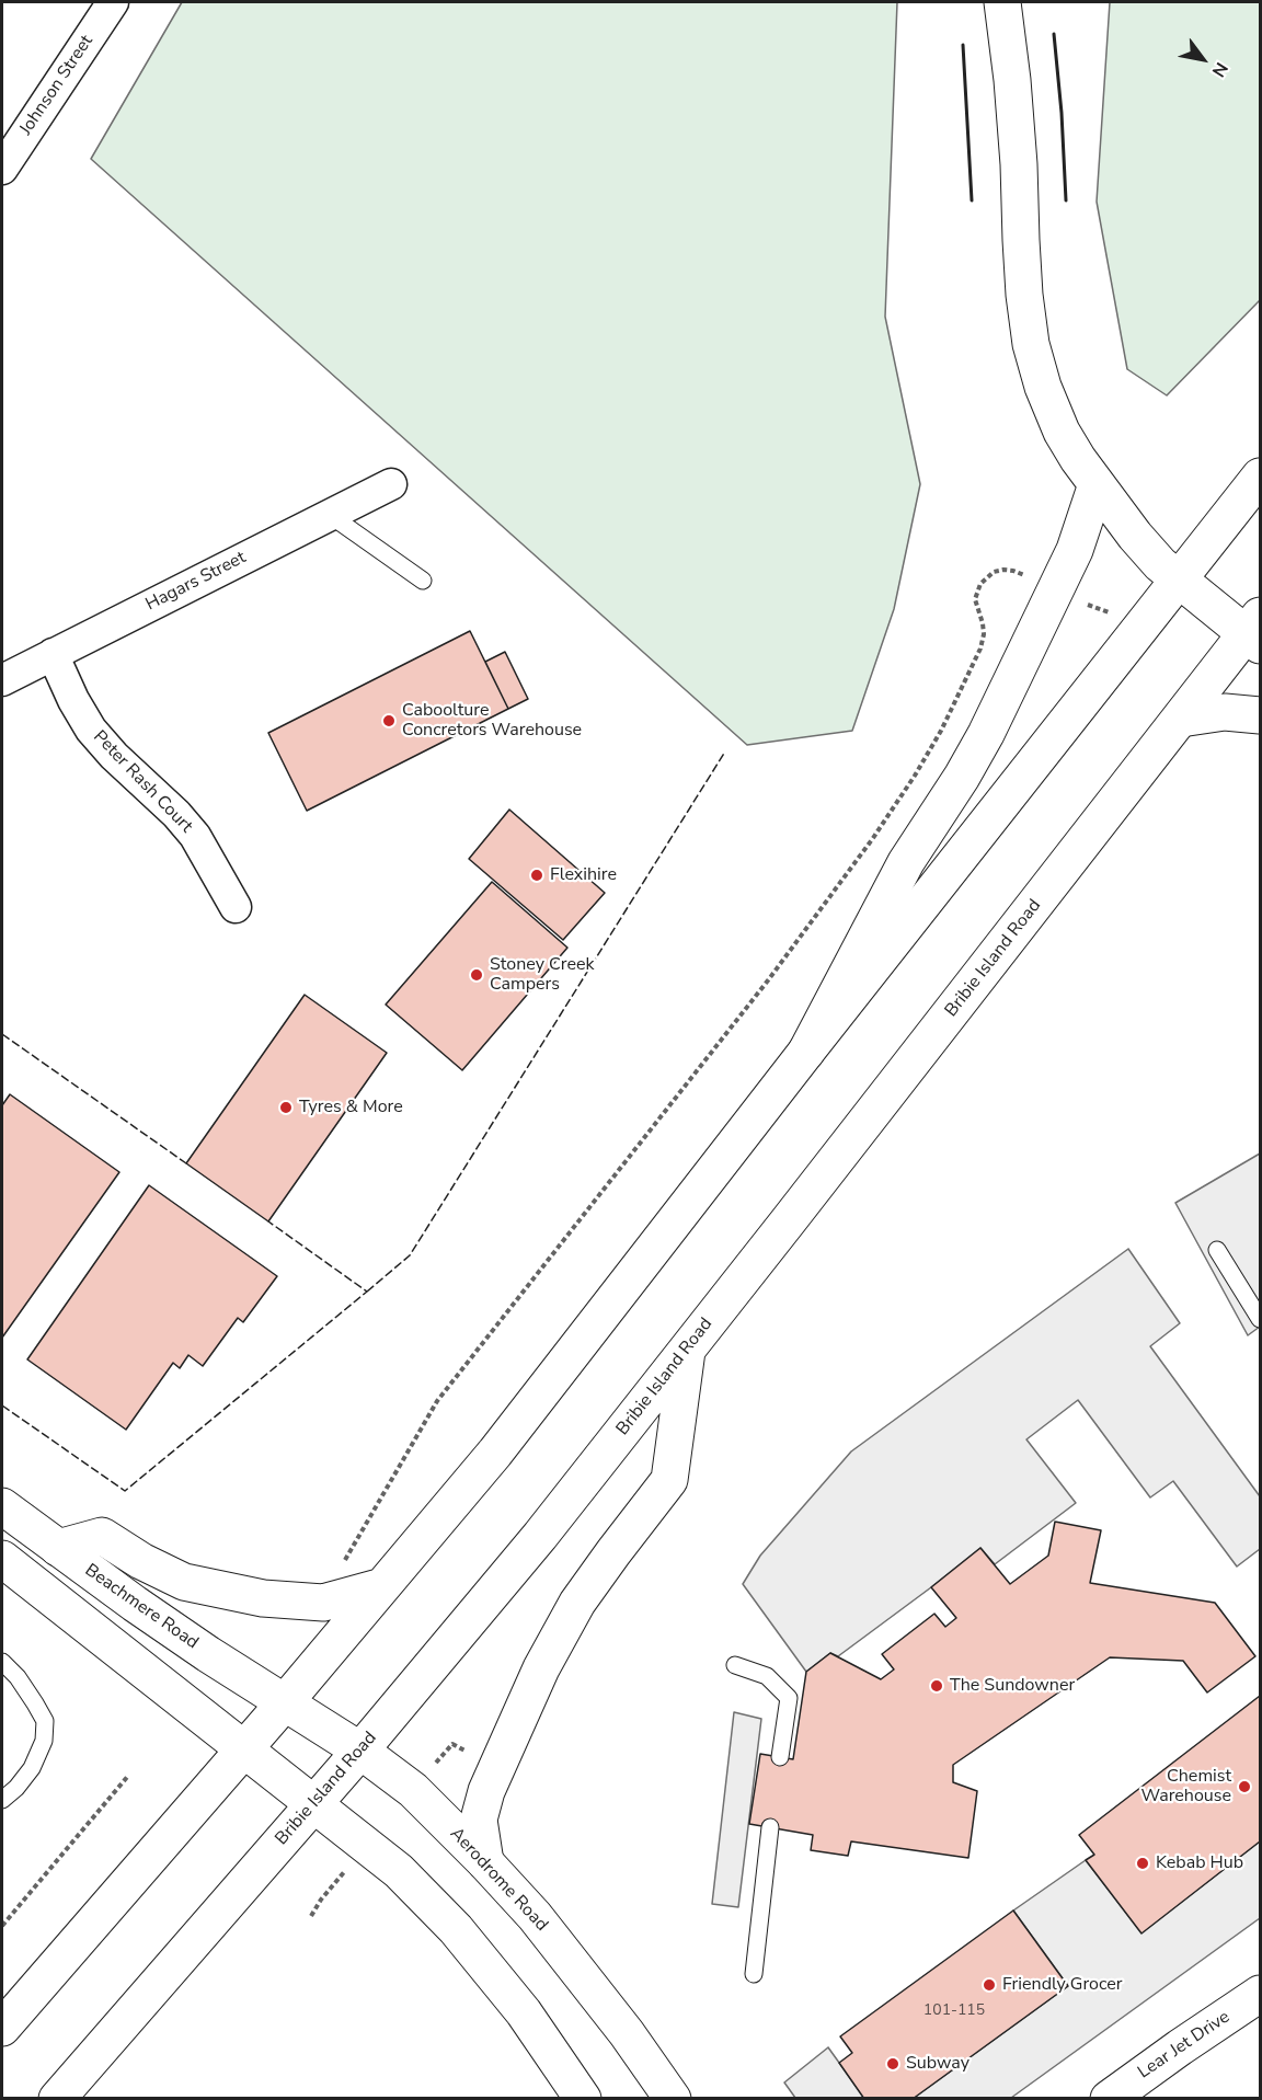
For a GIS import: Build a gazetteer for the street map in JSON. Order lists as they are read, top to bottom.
{
  "streets": {
    "main road": [
      "Bribie Island Road",
      "Beachmere Road",
      "Aerodrome Road",
      "Lear Jet Drive"
    ],
    "street": ["Johnson Street", "Hagars Street", "Peter Rash Court"]
  },
  "crossings": [
    ["Hagars Street", "Peter Rash Court"],
    ["Bribie Island Road", "Aerodrome Road"],
    ["Beachmere Road", "Aerodrome Road"]
  ],
  "places": [
    "Caboolture Concretors Warehouse",
    "Flexihire",
    "Stoney Creek Campers",
    "Tyres & More",
    "The Sundowner",
    "Chemist Warehouse",
    "Kebab Hub",
    "Friendly Grocer",
    "Subway"
  ],
  "house_numbers": ["101-115"],
  "north": "bottom right"
}
